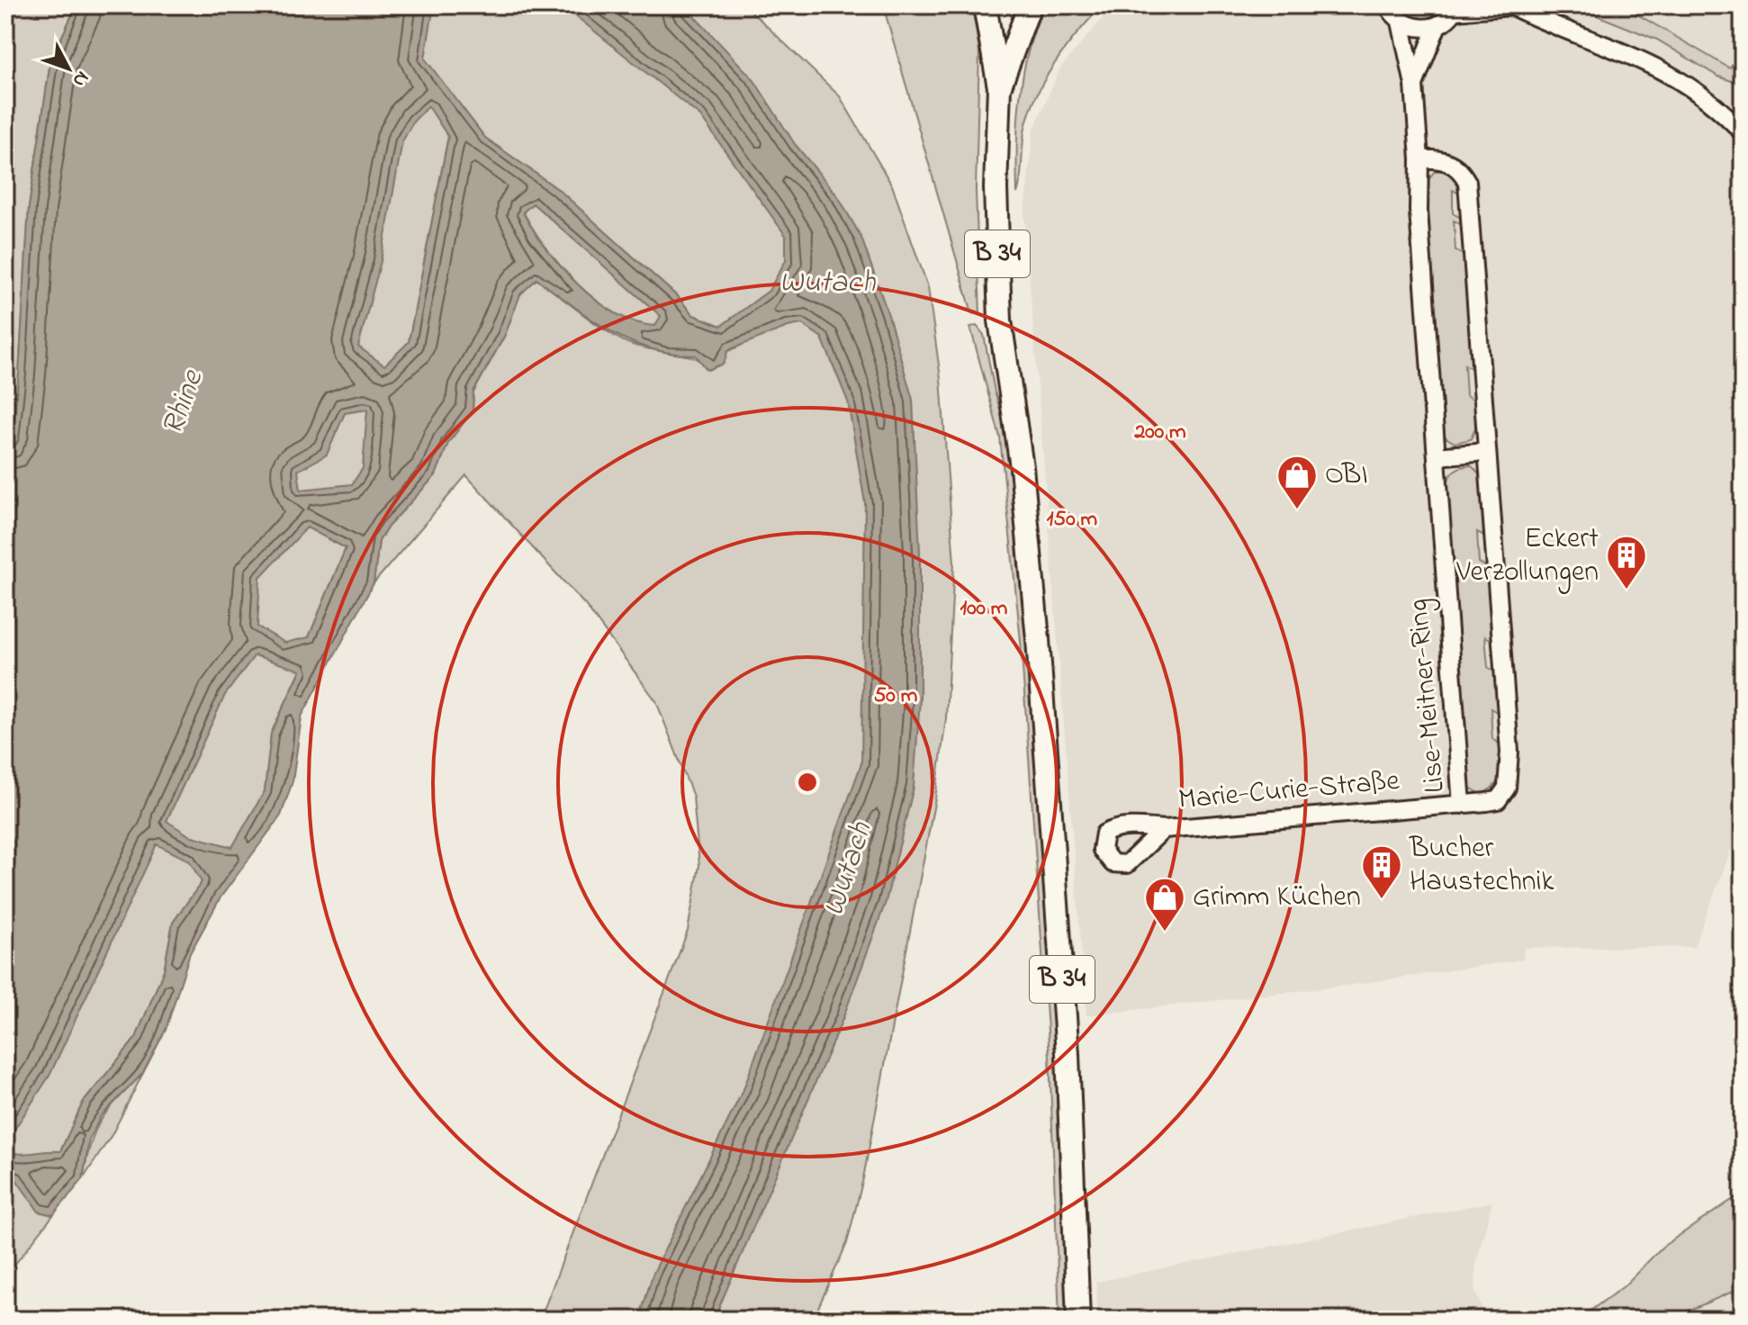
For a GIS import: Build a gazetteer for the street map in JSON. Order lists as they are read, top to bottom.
{
  "streets": {
    "main road": ["B 34"],
    "street": ["Lise-Meitner-Ring", "Marie-Curie-Straße"]
  },
  "crossings": [
    ["Lise-Meitner-Ring", "Marie-Curie-Straße"]
  ],
  "water": ["Wutach", "Rhine"],
  "places": {
    "shop": ["OBI", "Grimm Küchen"],
    "building": ["Eckert Verzollungen", "Bucher Haustechnik"]
  },
  "north": "bottom right",
  "rings": [
    "200 m",
    "150 m",
    "100 m",
    "50 m"
  ]
}
